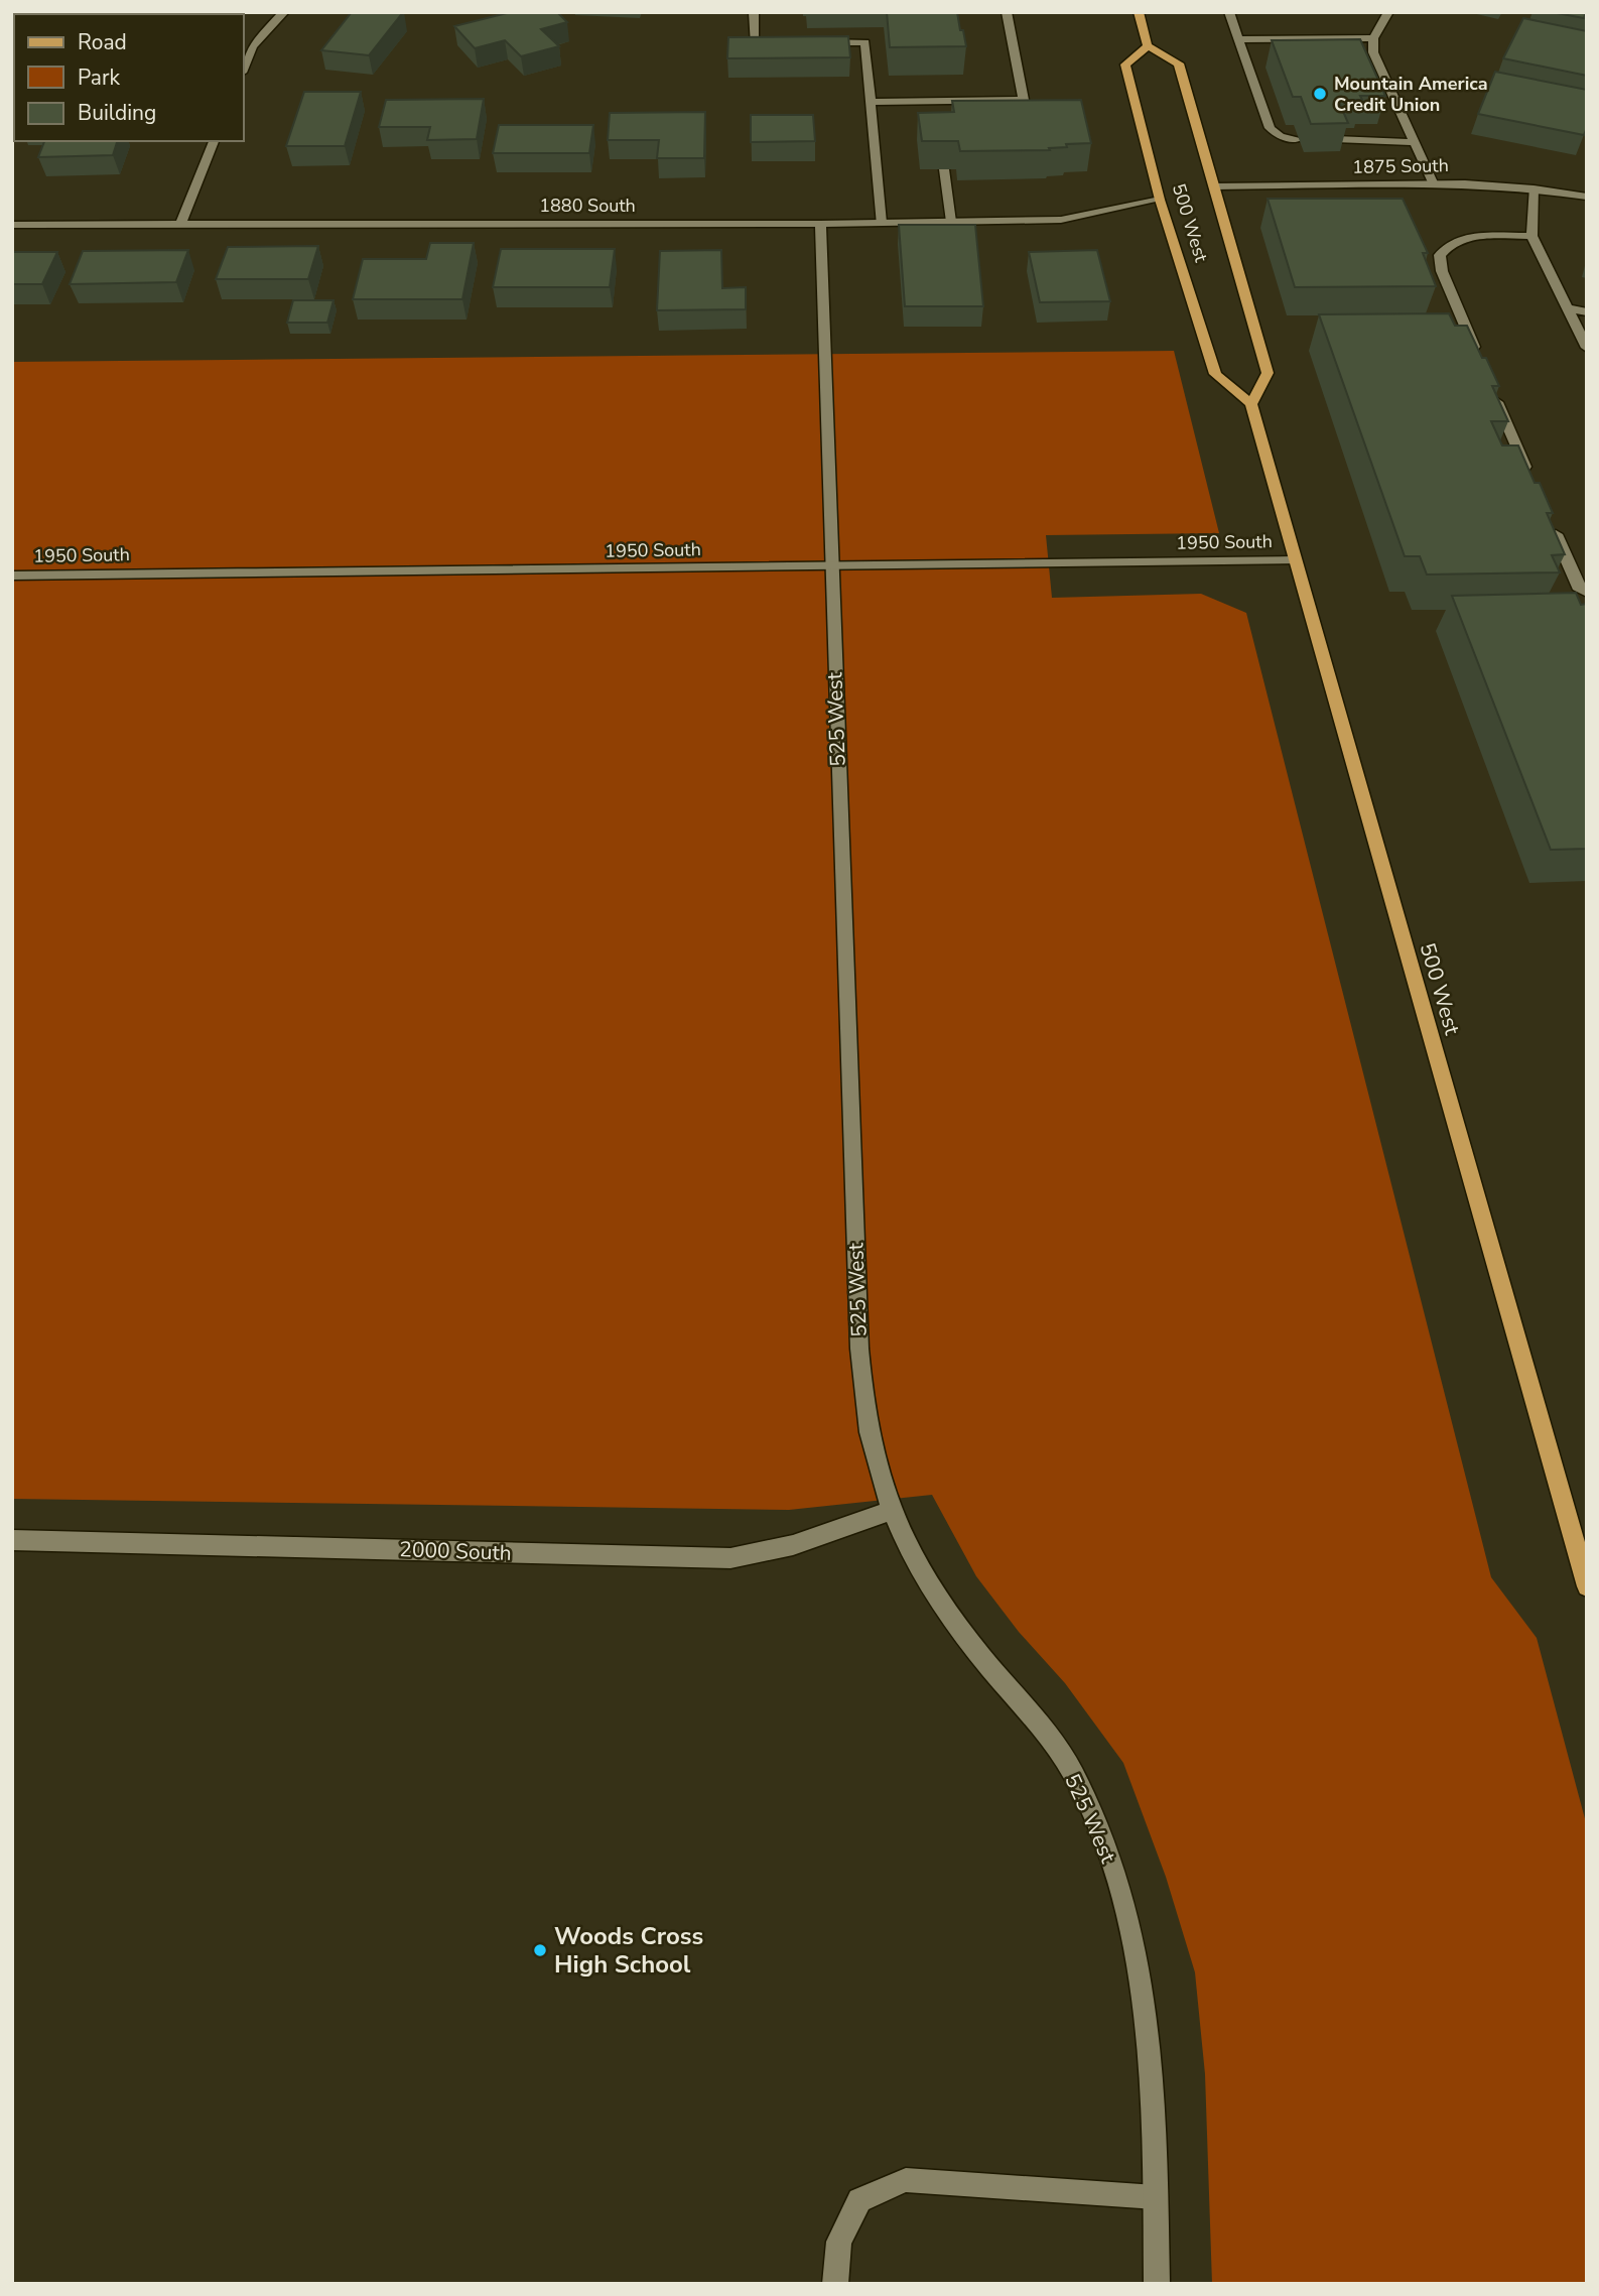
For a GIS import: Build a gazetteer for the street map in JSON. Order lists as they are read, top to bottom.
{
  "streets": {
    "main road": ["500 West"],
    "street": [
      "1875 South",
      "1880 South",
      "1950 South",
      "525 West",
      "2000 South"
    ]
  },
  "crossings": [
    ["1875 South", "500 West"],
    ["1880 South", "500 West"],
    ["1880 South", "525 West"],
    ["500 West", "1950 South"],
    ["1950 South", "525 West"],
    ["525 West", "2000 South"]
  ],
  "places": ["Mountain America Credit Union", "Woods Cross High School"],
  "legend": ["Road", "Park", "Building"]
}
